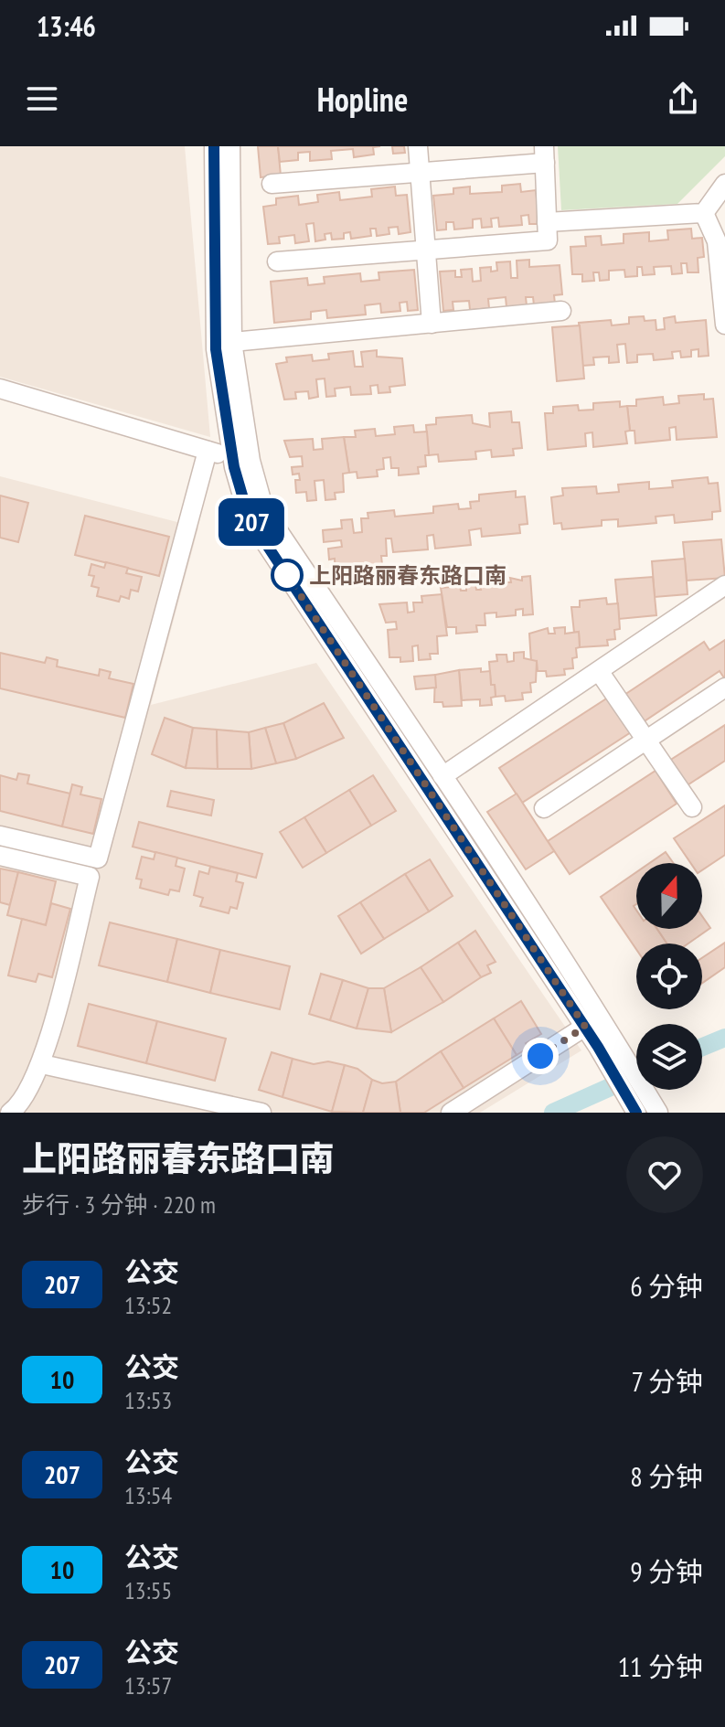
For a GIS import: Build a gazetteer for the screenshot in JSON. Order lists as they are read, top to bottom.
{
  "places": ["上阳路丽春东路口南"],
  "lines": ["bus line 207"],
  "north": "top",
  "page": {
    "status": "13:46",
    "header": "Hopline",
    "on_map": "207",
    "heading": ["上阳路丽春东路口南", "步行 · 3 分钟 · 220 m"],
    "list": [
      {
        "mark": "207",
        "name": "公交",
        "note": "13:52",
        "value": "6 分钟"
      },
      {
        "mark": "10",
        "name": "公交",
        "note": "13:53",
        "value": "7 分钟"
      },
      {
        "mark": "207",
        "name": "公交",
        "note": "13:54",
        "value": "8 分钟"
      },
      {
        "mark": "10",
        "name": "公交",
        "note": "13:55",
        "value": "9 分钟"
      },
      {
        "mark": "207",
        "name": "公交",
        "note": "13:57",
        "value": "11 分钟"
      }
    ]
  }
}
